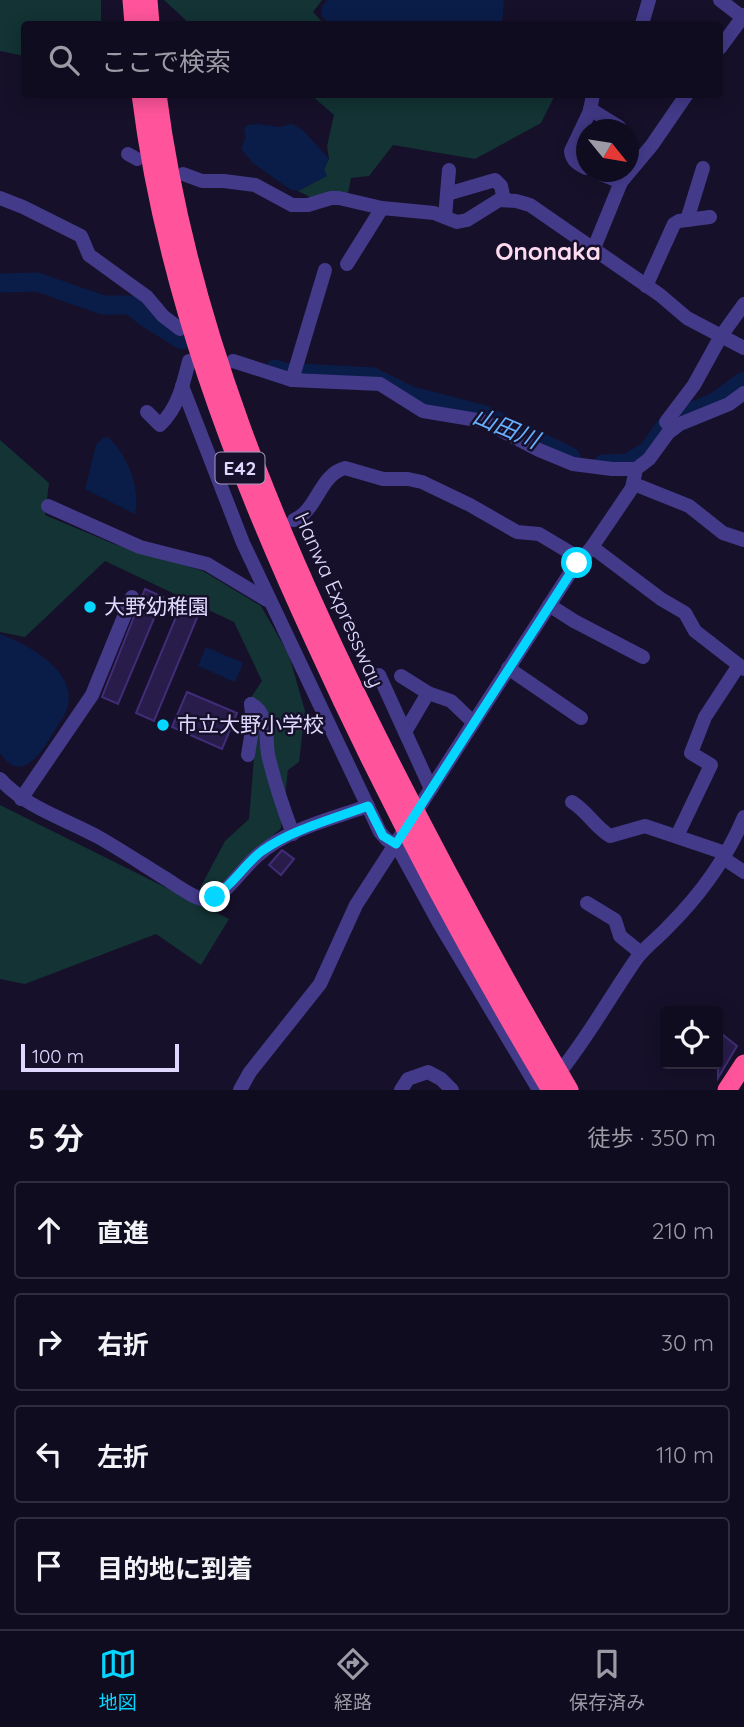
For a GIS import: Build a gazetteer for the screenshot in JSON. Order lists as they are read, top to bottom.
{
  "streets": {
    "highway": ["E42", "Hanwa Expressway"]
  },
  "districts": ["Ononaka"],
  "water": ["山田川"],
  "places": ["大野幼稚園", "市立大野小学校"],
  "scale_bar": "100 m",
  "north": "bottom right",
  "page": {
    "search": "ここで検索",
    "scale": "100 m",
    "heading": ["5 分", "徒歩 · 350 m"],
    "list": [
      ["直進", "210 m"],
      ["右折", "30 m"],
      ["左折", "110 m"],
      "目的地に到着"
    ],
    "nav": ["地図", "経路", "保存済み"]
  }
}
